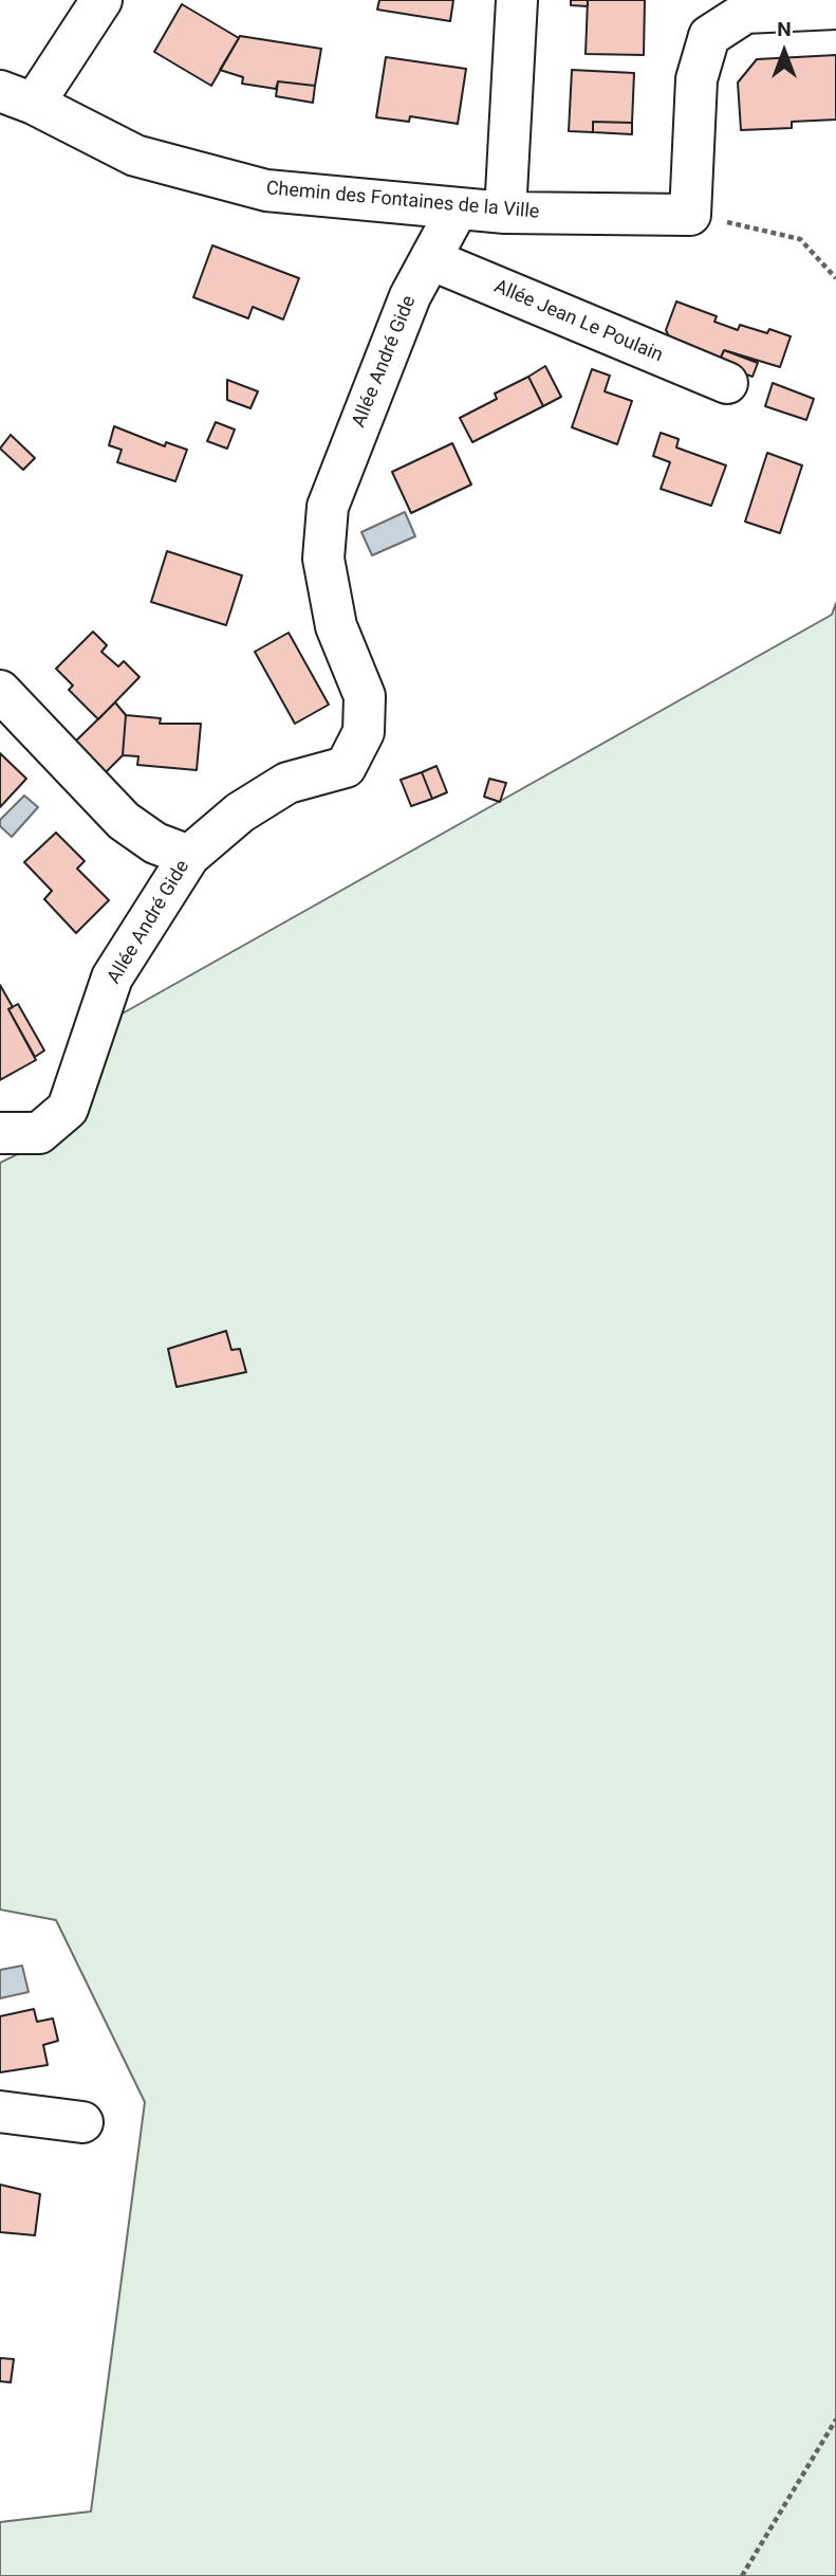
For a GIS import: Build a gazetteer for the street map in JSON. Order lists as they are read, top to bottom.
{
  "streets": {
    "street": ["Chemin des Fontaines de la Ville", "Allée Jean Le Poulain", "Allée André Gide"]
  },
  "crossings": [
    ["Chemin des Fontaines de la Ville", "Allée André Gide"],
    ["Allée Jean Le Poulain", "Allée André Gide"]
  ],
  "north": "top"
}
